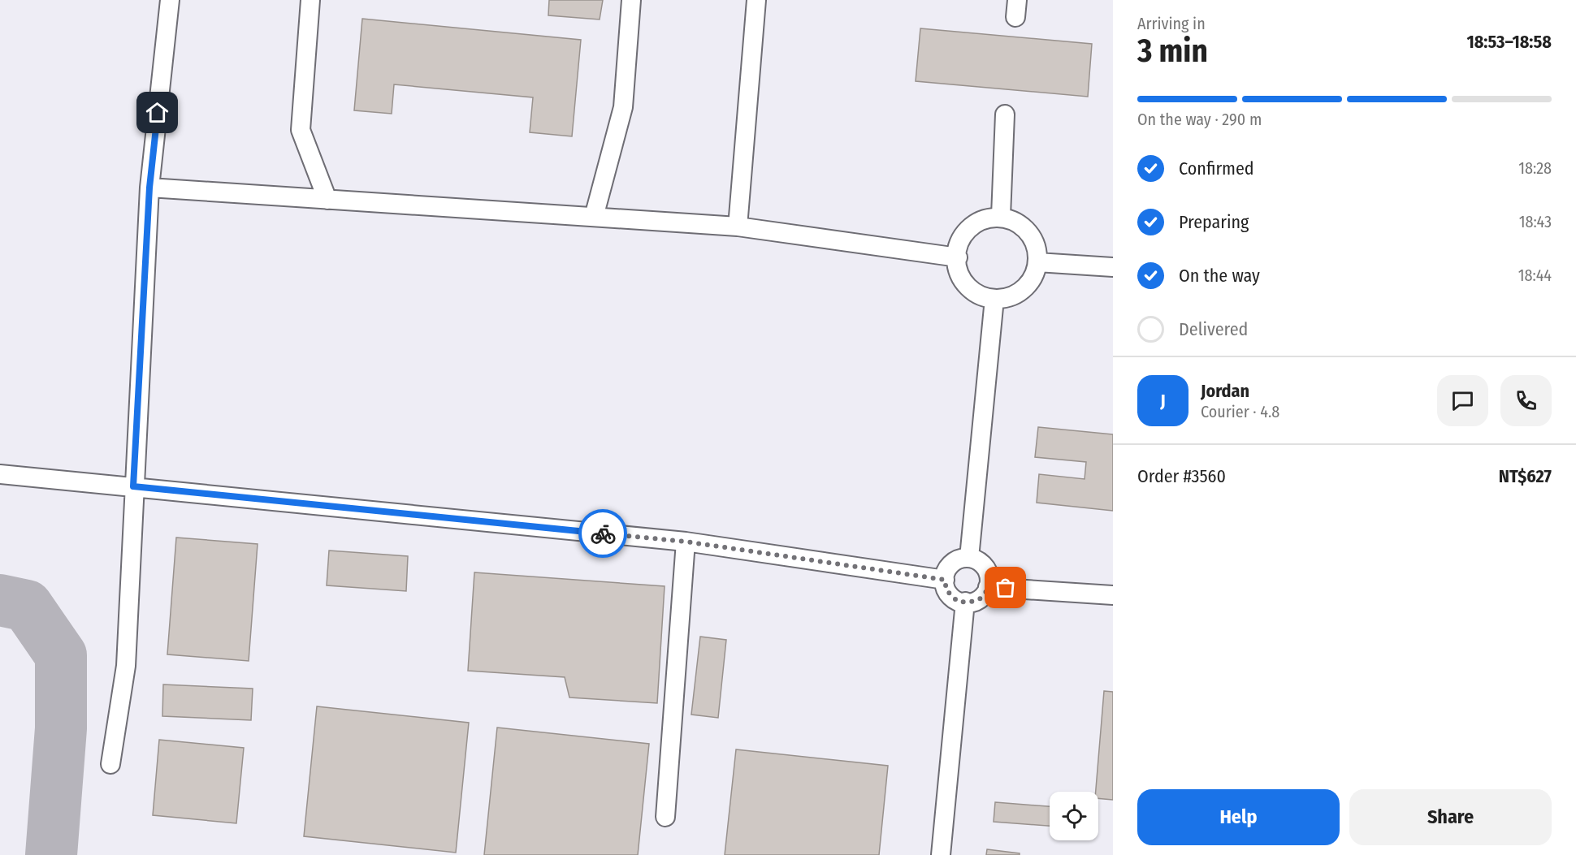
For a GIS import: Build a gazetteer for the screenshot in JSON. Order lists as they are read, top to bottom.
{
  "page": {
    "heading": ["3 min", "Arriving in", "18:53–18:58"],
    "panel": [
      "Jordan",
      "Courier · 4.8",
      "Order #3560",
      "NT$627"
    ],
    "bar": "On the way · 290 m",
    "list": [
      ["Confirmed", "18:28"],
      ["Preparing", "18:43"],
      ["On the way", "18:44"],
      "Delivered"
    ],
    "round": "J",
    "buttons": ["Help", "Share"]
  }
}
